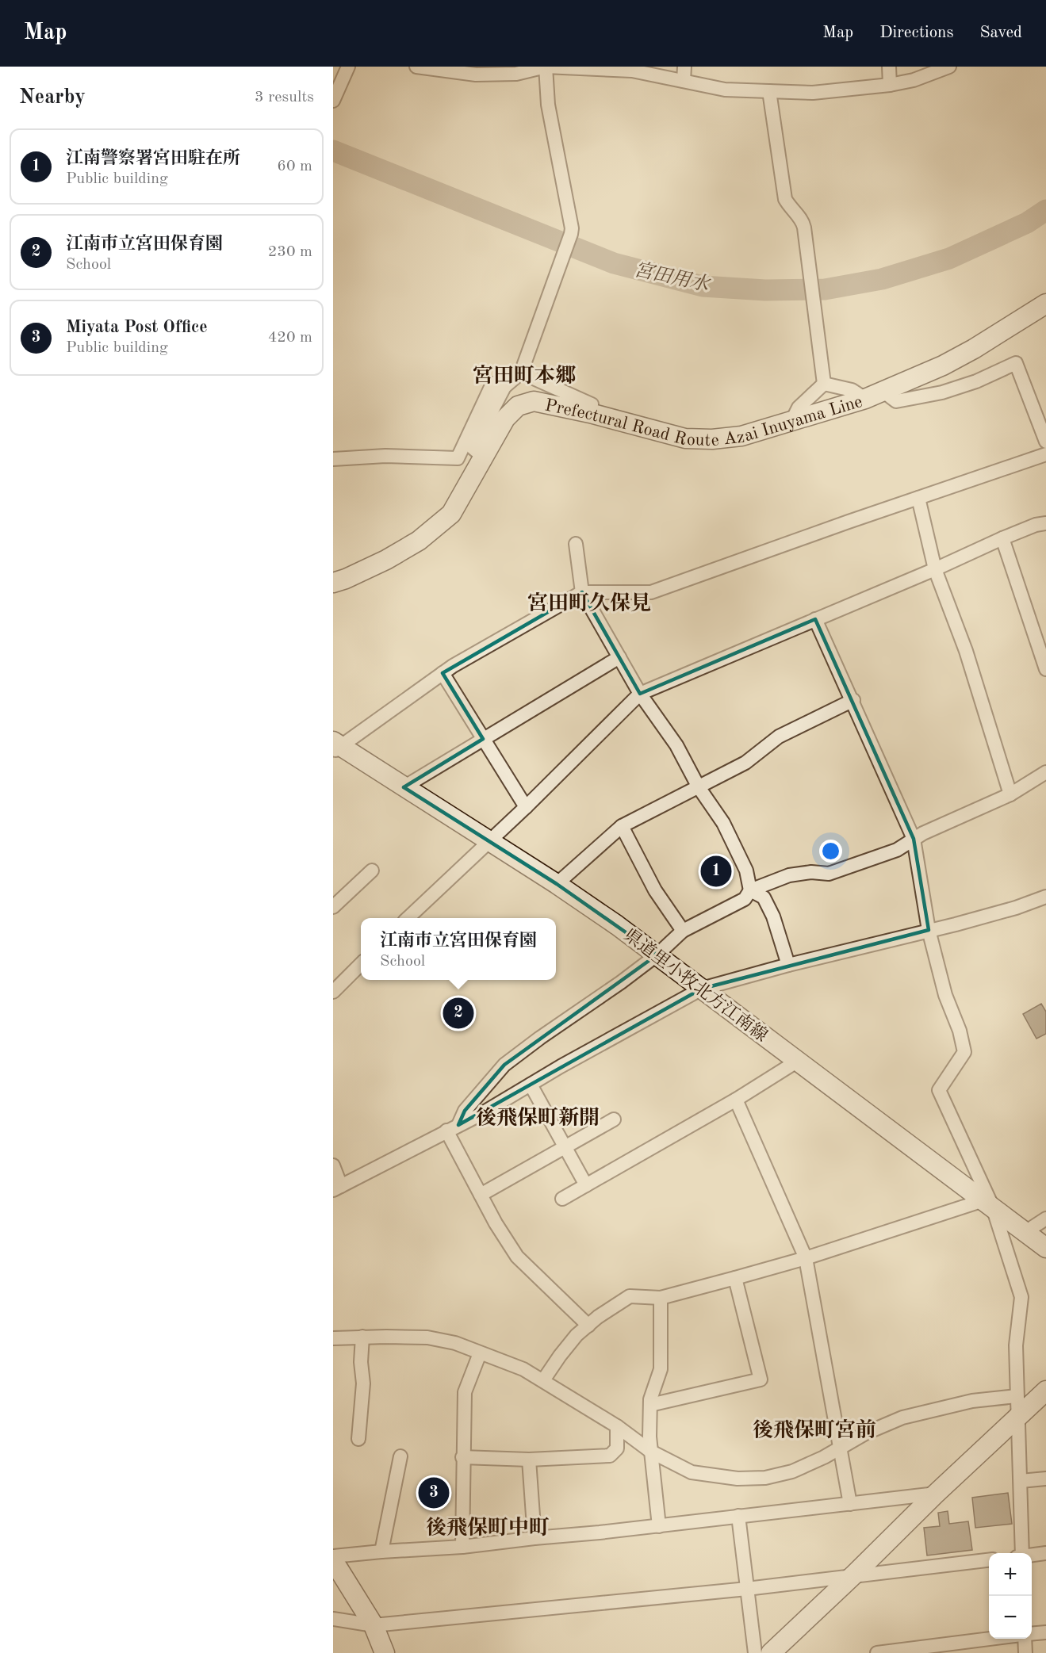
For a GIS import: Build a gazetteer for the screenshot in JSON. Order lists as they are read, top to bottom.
{
  "streets": {
    "main road": ["Prefectural Road Route Azai Inuyama Line", "県道里小牧北方江南線"]
  },
  "districts": [
    "宮田町本郷",
    "宮田町久保見",
    "後飛保町新開",
    "後飛保町宮前",
    "後飛保町中町"
  ],
  "water": ["宮田用水"],
  "page": {
    "header": "Map",
    "nav": ["Map", "Directions", "Saved"],
    "heading": ["Nearby", "3 results"],
    "list": [
      {
        "mark": "1",
        "name": "江南警察署宮田駐在所",
        "note": "Public building",
        "value": "60 m"
      },
      {
        "mark": "2",
        "name": "江南市立宮田保育園",
        "note": "School",
        "value": "230 m"
      },
      {
        "mark": "3",
        "name": "Miyata Post Office",
        "note": "Public building",
        "value": "420 m"
      }
    ],
    "pins": ["1", "2", "3"],
    "popup": ["江南市立宮田保育園", "School"],
    "map_buttons": ["+", "−"]
  }
}
